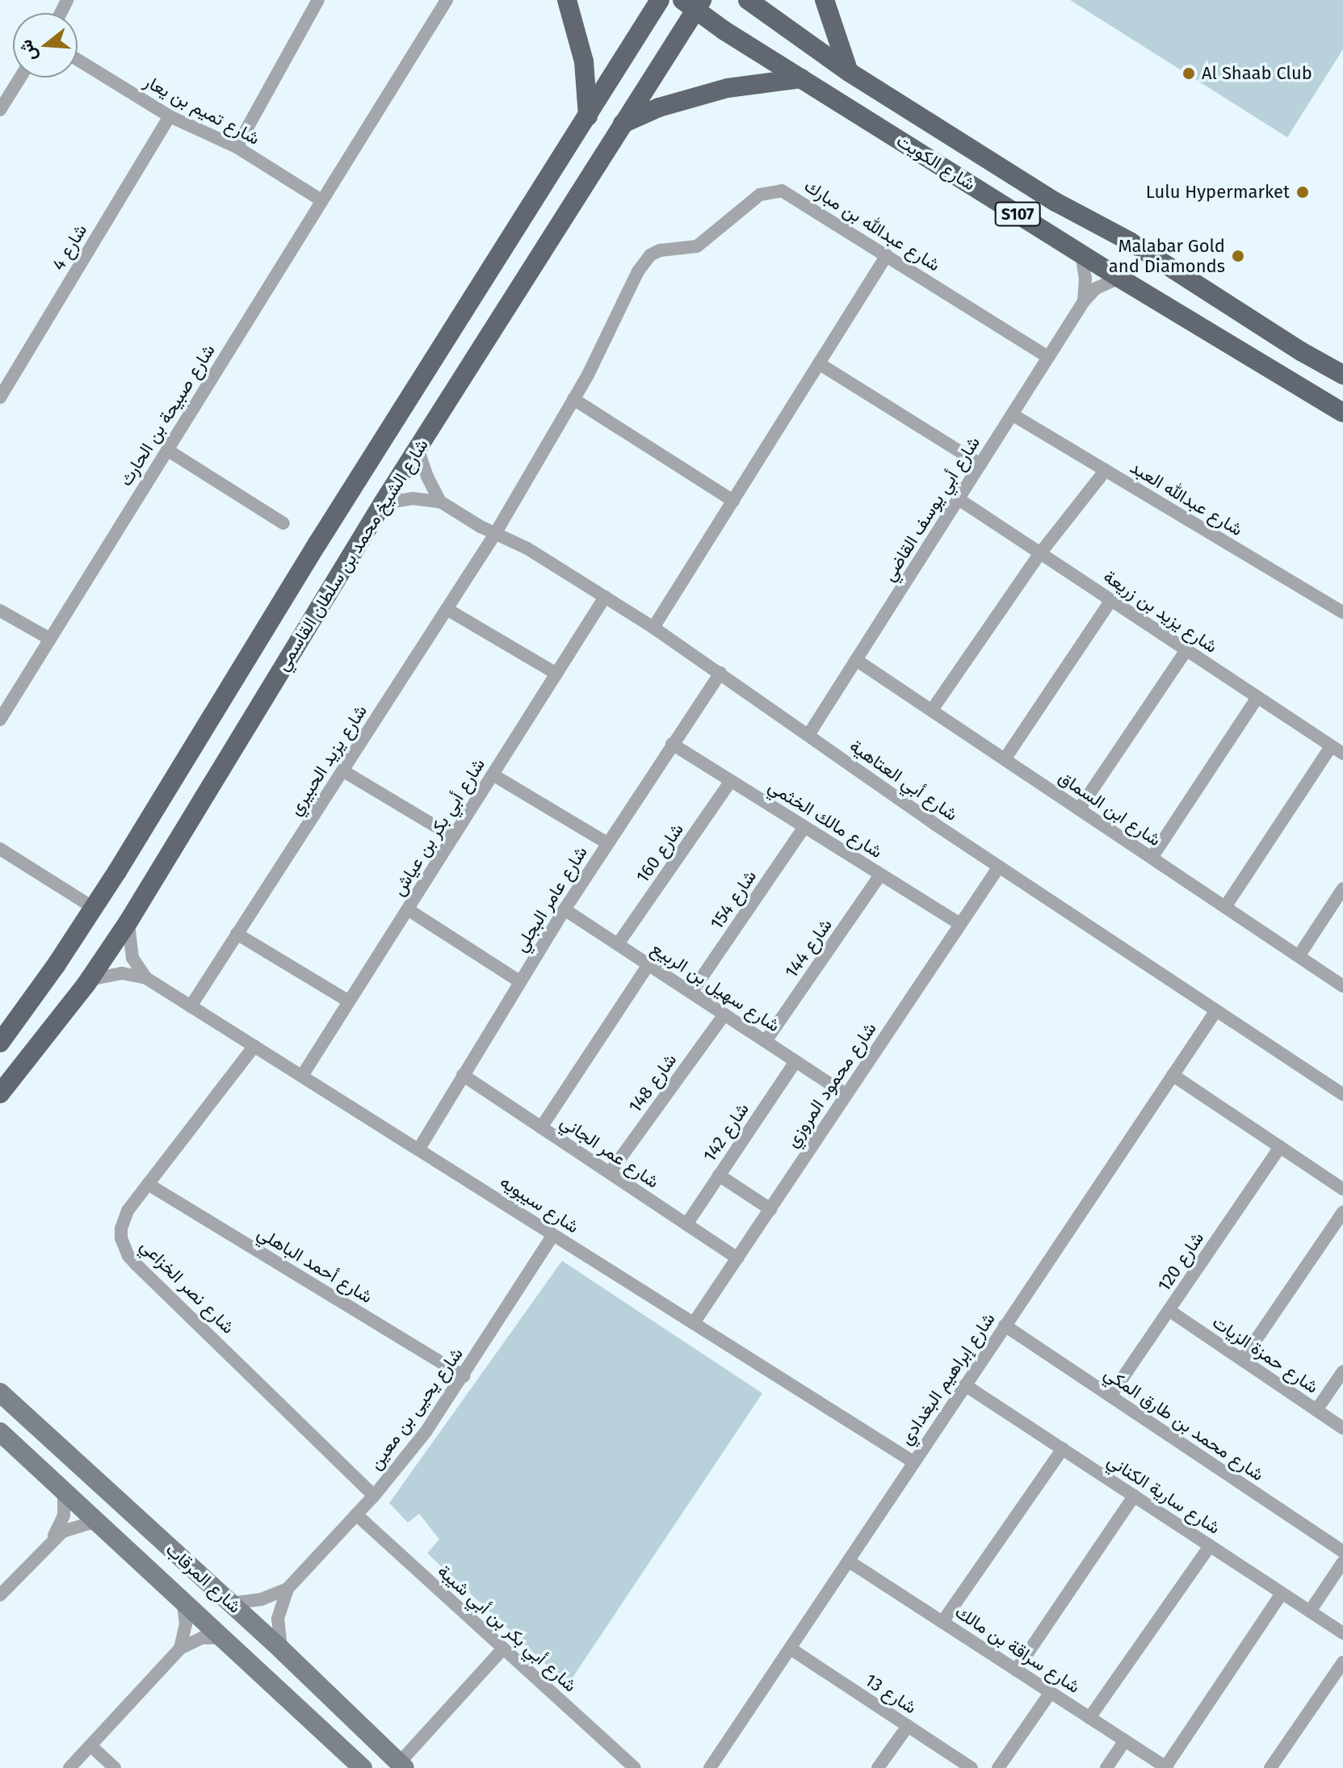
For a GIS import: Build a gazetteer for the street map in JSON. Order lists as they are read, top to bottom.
{
  "streets": {
    "main road": [
      "شارع الكويت",
      "S107",
      "شارع الشيخ محمد بن سلطان القاسمي",
      "شارع المرقاب"
    ],
    "street": [
      "شارع تميم بن يعار",
      "شارع عبدالله بن مبارك",
      "شارع 4",
      "شارع صبيحة بن الحارث",
      "شارع عبدالله العبد",
      "شارع أبي يوسف القاضي",
      "شارع يزيد بن زريعة",
      "شارع يزيد الحبيري",
      "شارع أبي العتاهية",
      "شارع ابن السماق",
      "شارع مالك الخثمي",
      "شارع أبي بكر بن عياش",
      "شارع 160",
      "شارع عامر البجلي",
      "شارع 154",
      "شارع 144",
      "شارع سهيل بن الربيع",
      "شارع 148",
      "شارع محمود المروزي",
      "شارع 142",
      "شارع عمر الجاني",
      "شارع سيبويه",
      "شارع 120",
      "شارع أحمد الباهلي",
      "شارع نصر الخزاعي",
      "شارع حمزة الزيات",
      "شارع إبراهيم البغدادي",
      "شارع يحيى بن معين",
      "شارع محمد بن طارق المكي",
      "شارع سارية الكناني",
      "شارع أبي بكر بن أبي شيبة",
      "شارع سراقة بن مالك",
      "شارع 13"
    ]
  },
  "crossings": [
    ["شارع تميم بن يعار", "شارع 4"],
    ["شارع تميم بن يعار", "شارع صبيحة بن الحارث"],
    ["شارع الكويت", "شارع أبي يوسف القاضي"],
    ["شارع الكويت", "شارع الشيخ محمد بن سلطان القاسمي"],
    ["شارع عبدالله بن مبارك", "شارع أبي يوسف القاضي"],
    ["شارع عبدالله بن مبارك", "شارع يزيد الحبيري"],
    ["شارع عبدالله بن مبارك", "شارع أبي العتاهية"],
    ["شارع عبدالله العبد", "شارع أبي يوسف القاضي"],
    ["شارع أبي يوسف القاضي", "شارع يزيد بن زريعة"],
    ["شارع أبي يوسف القاضي", "شارع أبي العتاهية"],
    ["شارع أبي يوسف القاضي", "شارع ابن السماق"],
    ["شارع الشيخ محمد بن سلطان القاسمي", "شارع أبي العتاهية"],
    ["شارع الشيخ محمد بن سلطان القاسمي", "شارع سيبويه"],
    ["شارع يزيد الحبيري", "شارع أبي العتاهية"],
    ["شارع يزيد الحبيري", "شارع سيبويه"],
    ["شارع أبي العتاهية", "شارع أبي بكر بن عياش"],
    ["شارع أبي العتاهية", "شارع عامر البجلي"],
    ["شارع أبي العتاهية", "شارع محمود المروزي"],
    ["شارع أبي العتاهية", "شارع إبراهيم البغدادي"],
    ["شارع مالك الخثمي", "شارع 160"],
    ["شارع مالك الخثمي", "شارع عامر البجلي"],
    ["شارع مالك الخثمي", "شارع 154"],
    ["شارع مالك الخثمي", "شارع 144"],
    ["شارع مالك الخثمي", "شارع محمود المروزي"],
    ["شارع أبي بكر بن عياش", "شارع سيبويه"],
    ["شارع 160", "شارع سهيل بن الربيع"],
    ["شارع عامر البجلي", "شارع سهيل بن الربيع"],
    ["شارع عامر البجلي", "شارع عمر الجاني"],
    ["شارع عامر البجلي", "شارع سيبويه"],
    ["شارع 154", "شارع سهيل بن الربيع"],
    ["شارع 144", "شارع سهيل بن الربيع"],
    ["شارع سهيل بن الربيع", "شارع 148"],
    ["شارع سهيل بن الربيع", "شارع محمود المروزي"],
    ["شارع سهيل بن الربيع", "شارع 142"],
    ["شارع 148", "شارع عمر الجاني"],
    ["شارع محمود المروزي", "شارع عمر الجاني"],
    ["شارع محمود المروزي", "شارع سيبويه"],
    ["شارع 142", "شارع عمر الجاني"],
    ["شارع سيبويه", "شارع نصر الخزاعي"],
    ["شارع سيبويه", "شارع إبراهيم البغدادي"],
    ["شارع سيبويه", "شارع يحيى بن معين"],
    ["شارع 120", "شارع حمزة الزيات"],
    ["شارع 120", "شارع محمد بن طارق المكي"],
    ["شارع أحمد الباهلي", "شارع نصر الخزاعي"],
    ["شارع أحمد الباهلي", "شارع يحيى بن معين"],
    ["شارع نصر الخزاعي", "شارع يحيى بن معين"],
    ["شارع إبراهيم البغدادي", "شارع محمد بن طارق المكي"],
    ["شارع إبراهيم البغدادي", "شارع سارية الكناني"],
    ["شارع إبراهيم البغدادي", "شارع سراقة بن مالك"],
    ["شارع إبراهيم البغدادي", "شارع 13"],
    ["شارع يحيى بن معين", "شارع المرقاب"],
    ["شارع يحيى بن معين", "شارع أبي بكر بن أبي شيبة"]
  ],
  "places": ["Al Shaab Club", "Lulu Hypermarket", "Malabar Gold and Diamonds"],
  "north": "left"
}
